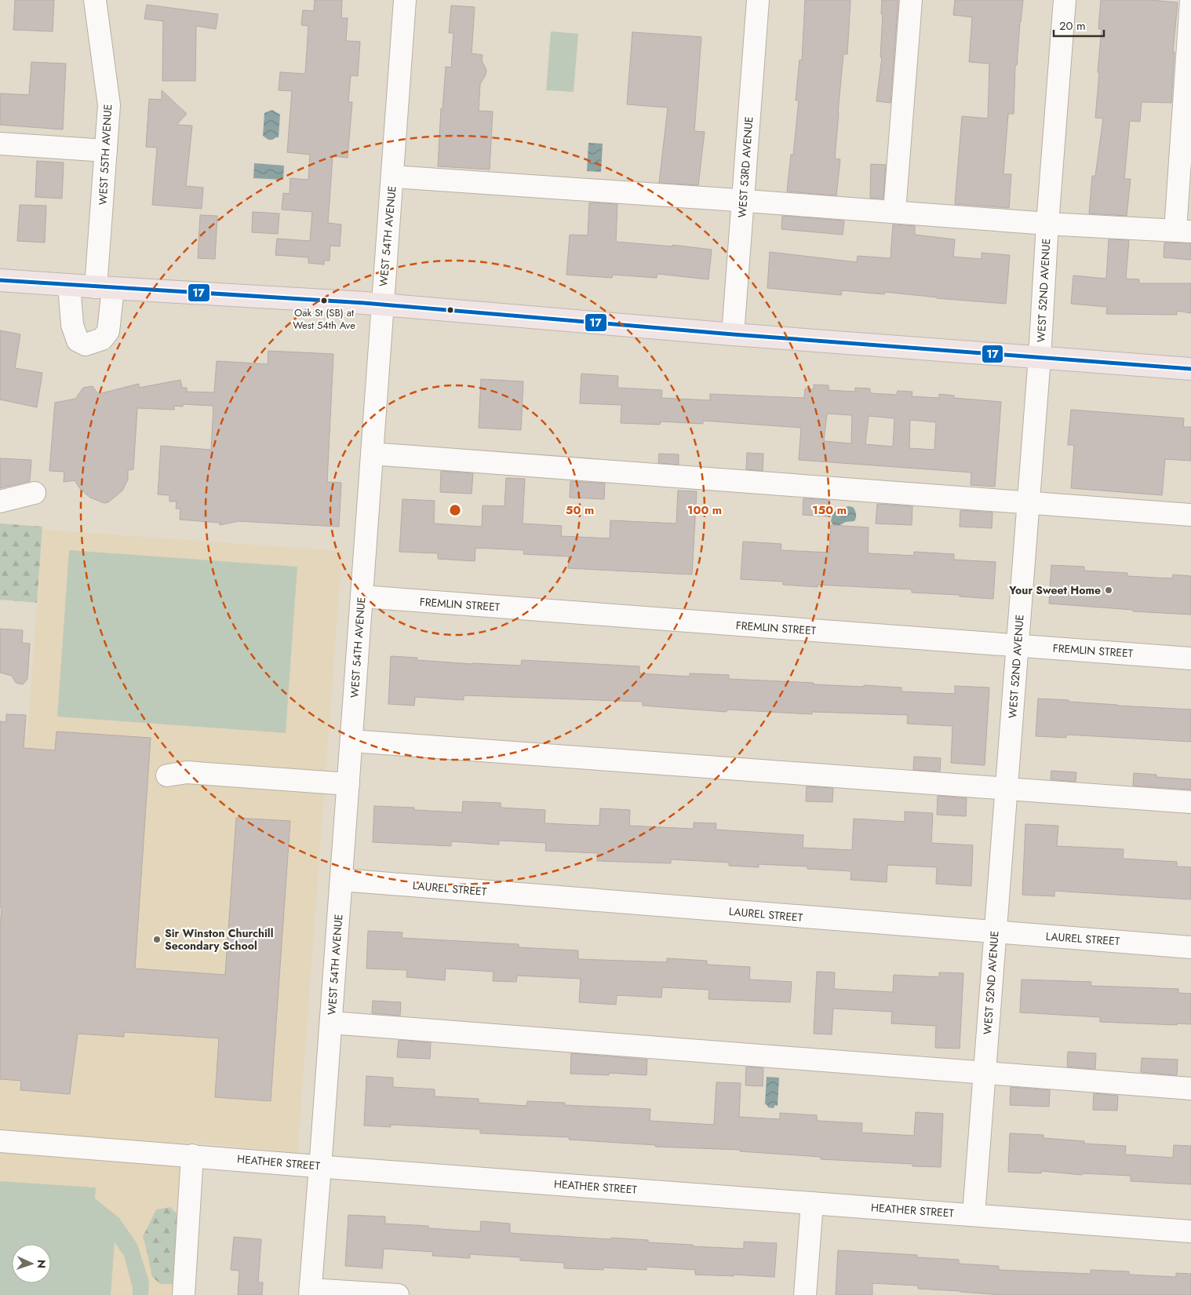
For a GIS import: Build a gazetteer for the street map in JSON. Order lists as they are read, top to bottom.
{
  "streets": {
    "street": [
      "WEST 55TH AVENUE",
      "WEST 53RD AVENUE",
      "WEST 54TH AVENUE",
      "WEST 52ND AVENUE",
      "FREMLIN STREET",
      "LAUREL STREET",
      "HEATHER STREET"
    ]
  },
  "crossings": [
    ["WEST 54TH AVENUE", "FREMLIN STREET"],
    ["WEST 54TH AVENUE", "LAUREL STREET"],
    ["WEST 54TH AVENUE", "HEATHER STREET"],
    ["WEST 52ND AVENUE", "FREMLIN STREET"],
    ["WEST 52ND AVENUE", "LAUREL STREET"],
    ["WEST 52ND AVENUE", "HEATHER STREET"]
  ],
  "places": ["Oak St (SB) at West 54th Ave", "Your Sweet Home", "Sir Winston Churchill Secondary School"],
  "lines": ["transit line 17"],
  "scale_bar": "20 m",
  "north": "right",
  "rings": ["50 m", "100 m", "150 m"]
}
